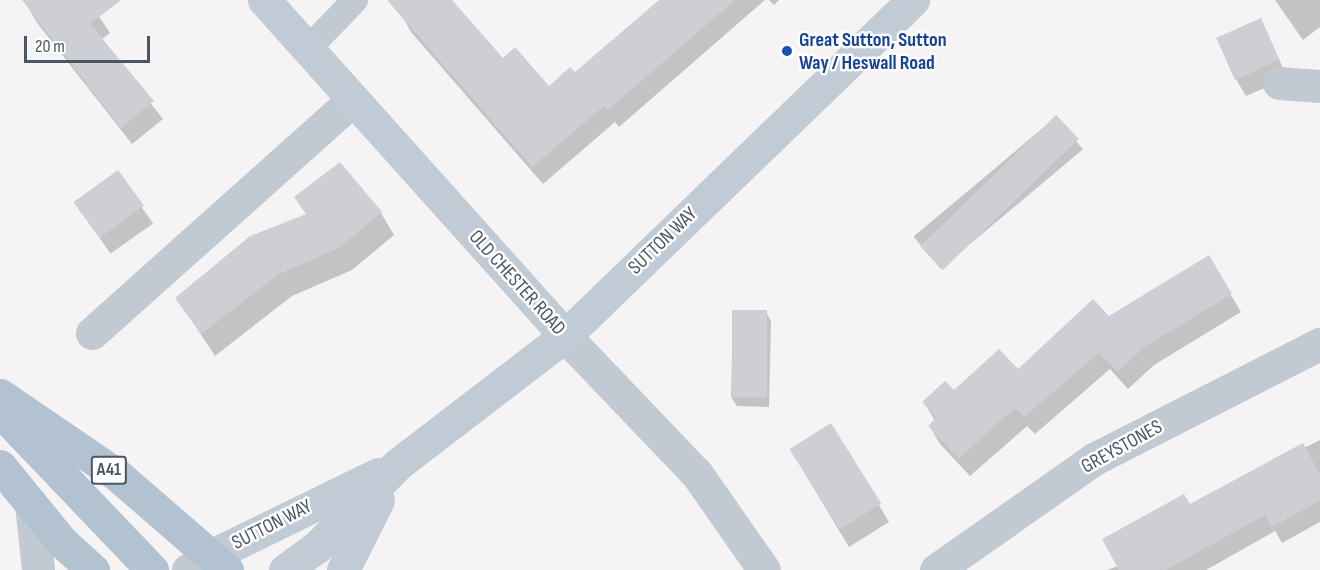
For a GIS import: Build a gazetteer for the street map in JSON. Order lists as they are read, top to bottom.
{
  "streets": {
    "main road": ["SUTTON WAY", "OLD CHESTER ROAD", "A41"],
    "street": ["GREYSTONES"]
  },
  "crossings": [
    ["SUTTON WAY", "OLD CHESTER ROAD"],
    ["SUTTON WAY", "A41"]
  ],
  "places": ["Great Sutton, Sutton Way / Heswall Road"],
  "scale_bar": "20 m"
}
